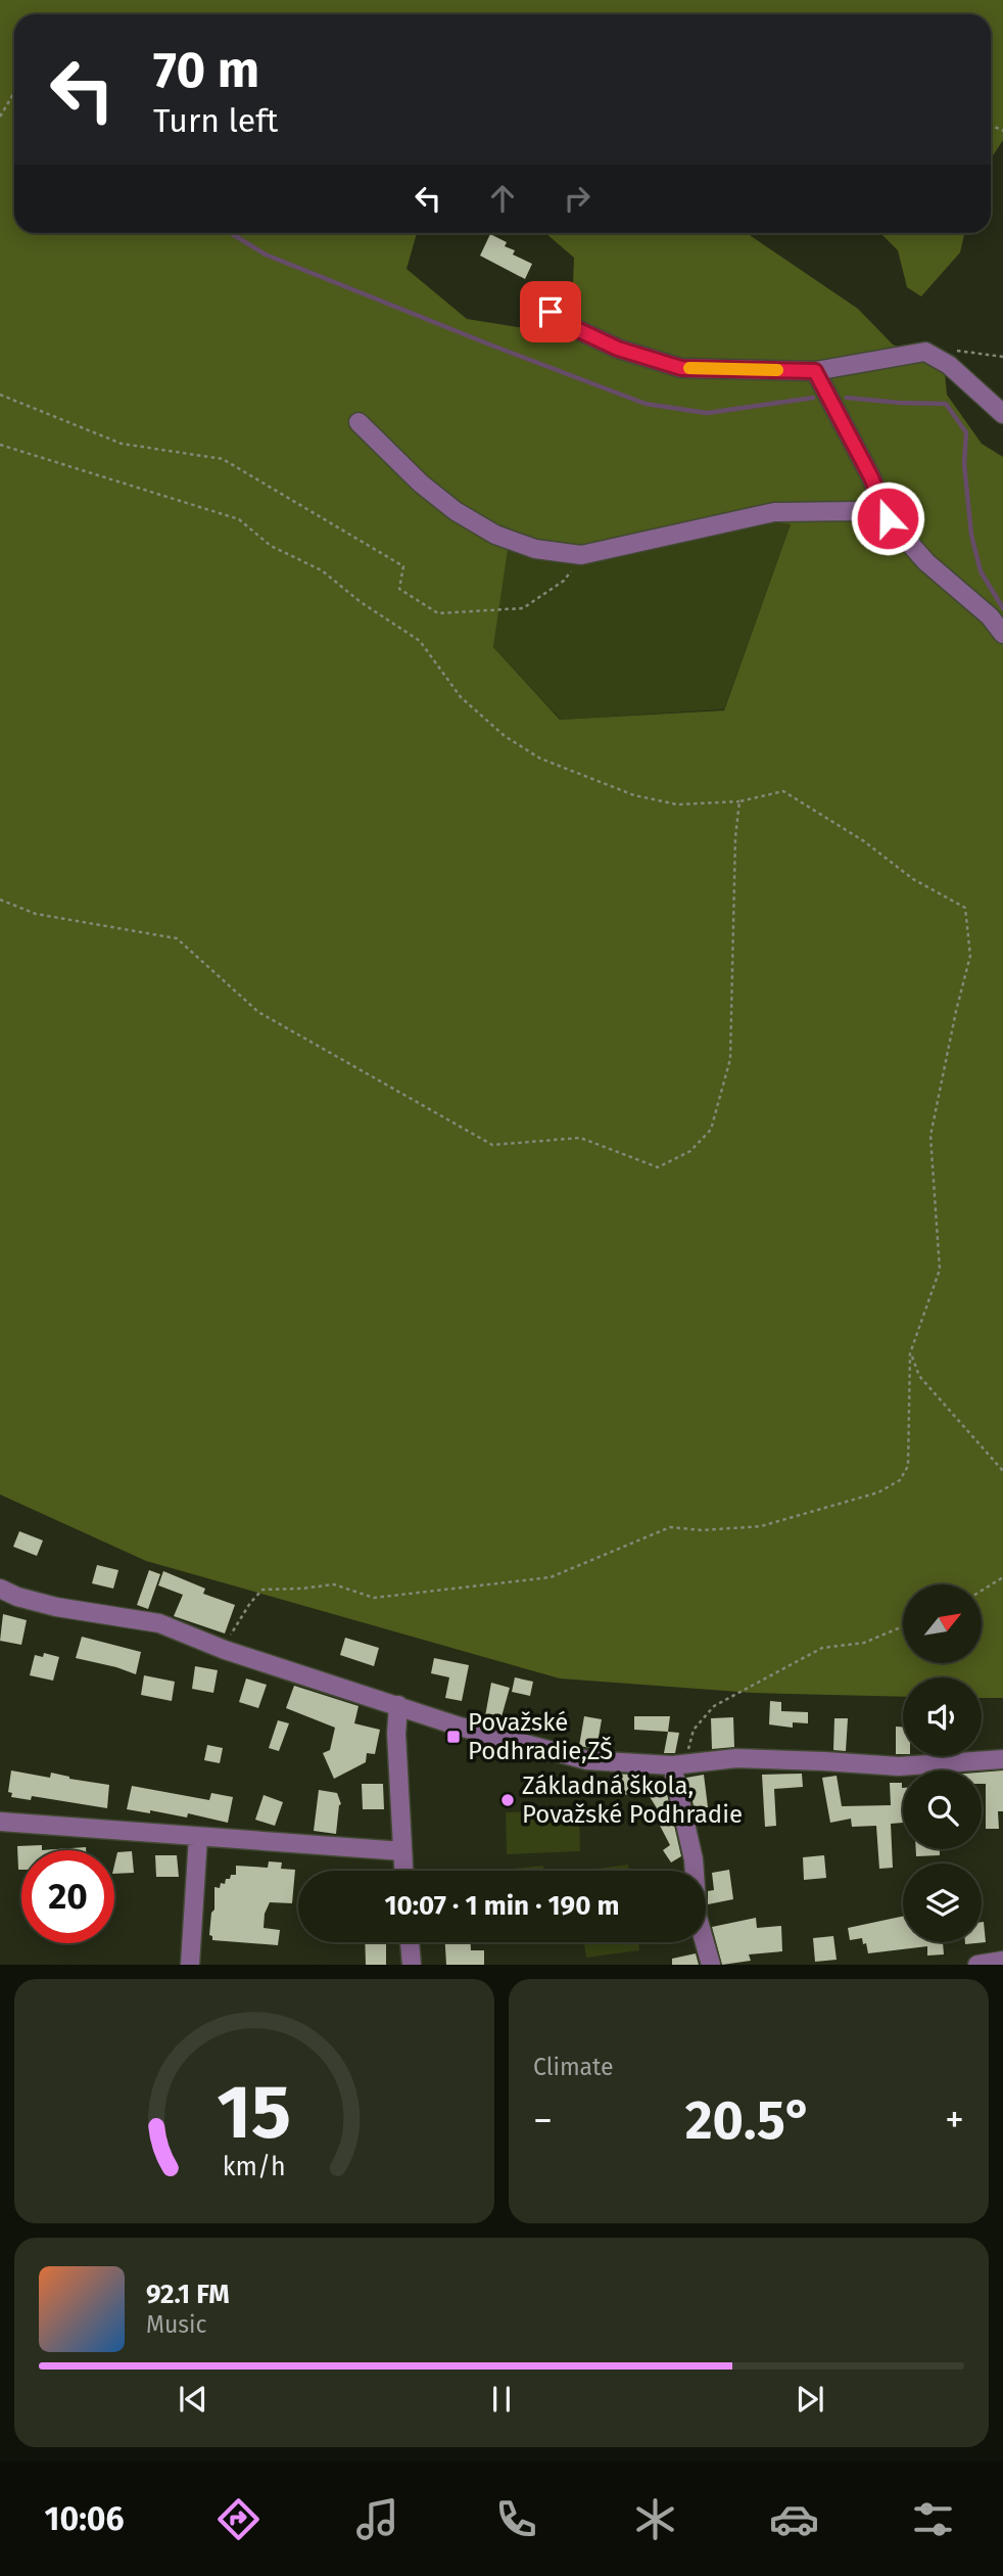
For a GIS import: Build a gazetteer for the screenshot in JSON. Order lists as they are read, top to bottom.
{
  "places": {
    "transit": ["Považské Podhradie,ZŠ"],
    "other": ["Základná škola, Považské Podhradie"]
  },
  "north": "top right",
  "page": {
    "turn": ["70 m", "Turn left"],
    "limit": "20",
    "trip": "10:07 · 1 min · 190 m",
    "tile": "Climate",
    "heat": ["−", "20.5°", "+"],
    "song": ["92.1 FM", "Music"],
    "tabs": "10:06",
    "gauge": ["15", "km/h"]
  }
}
